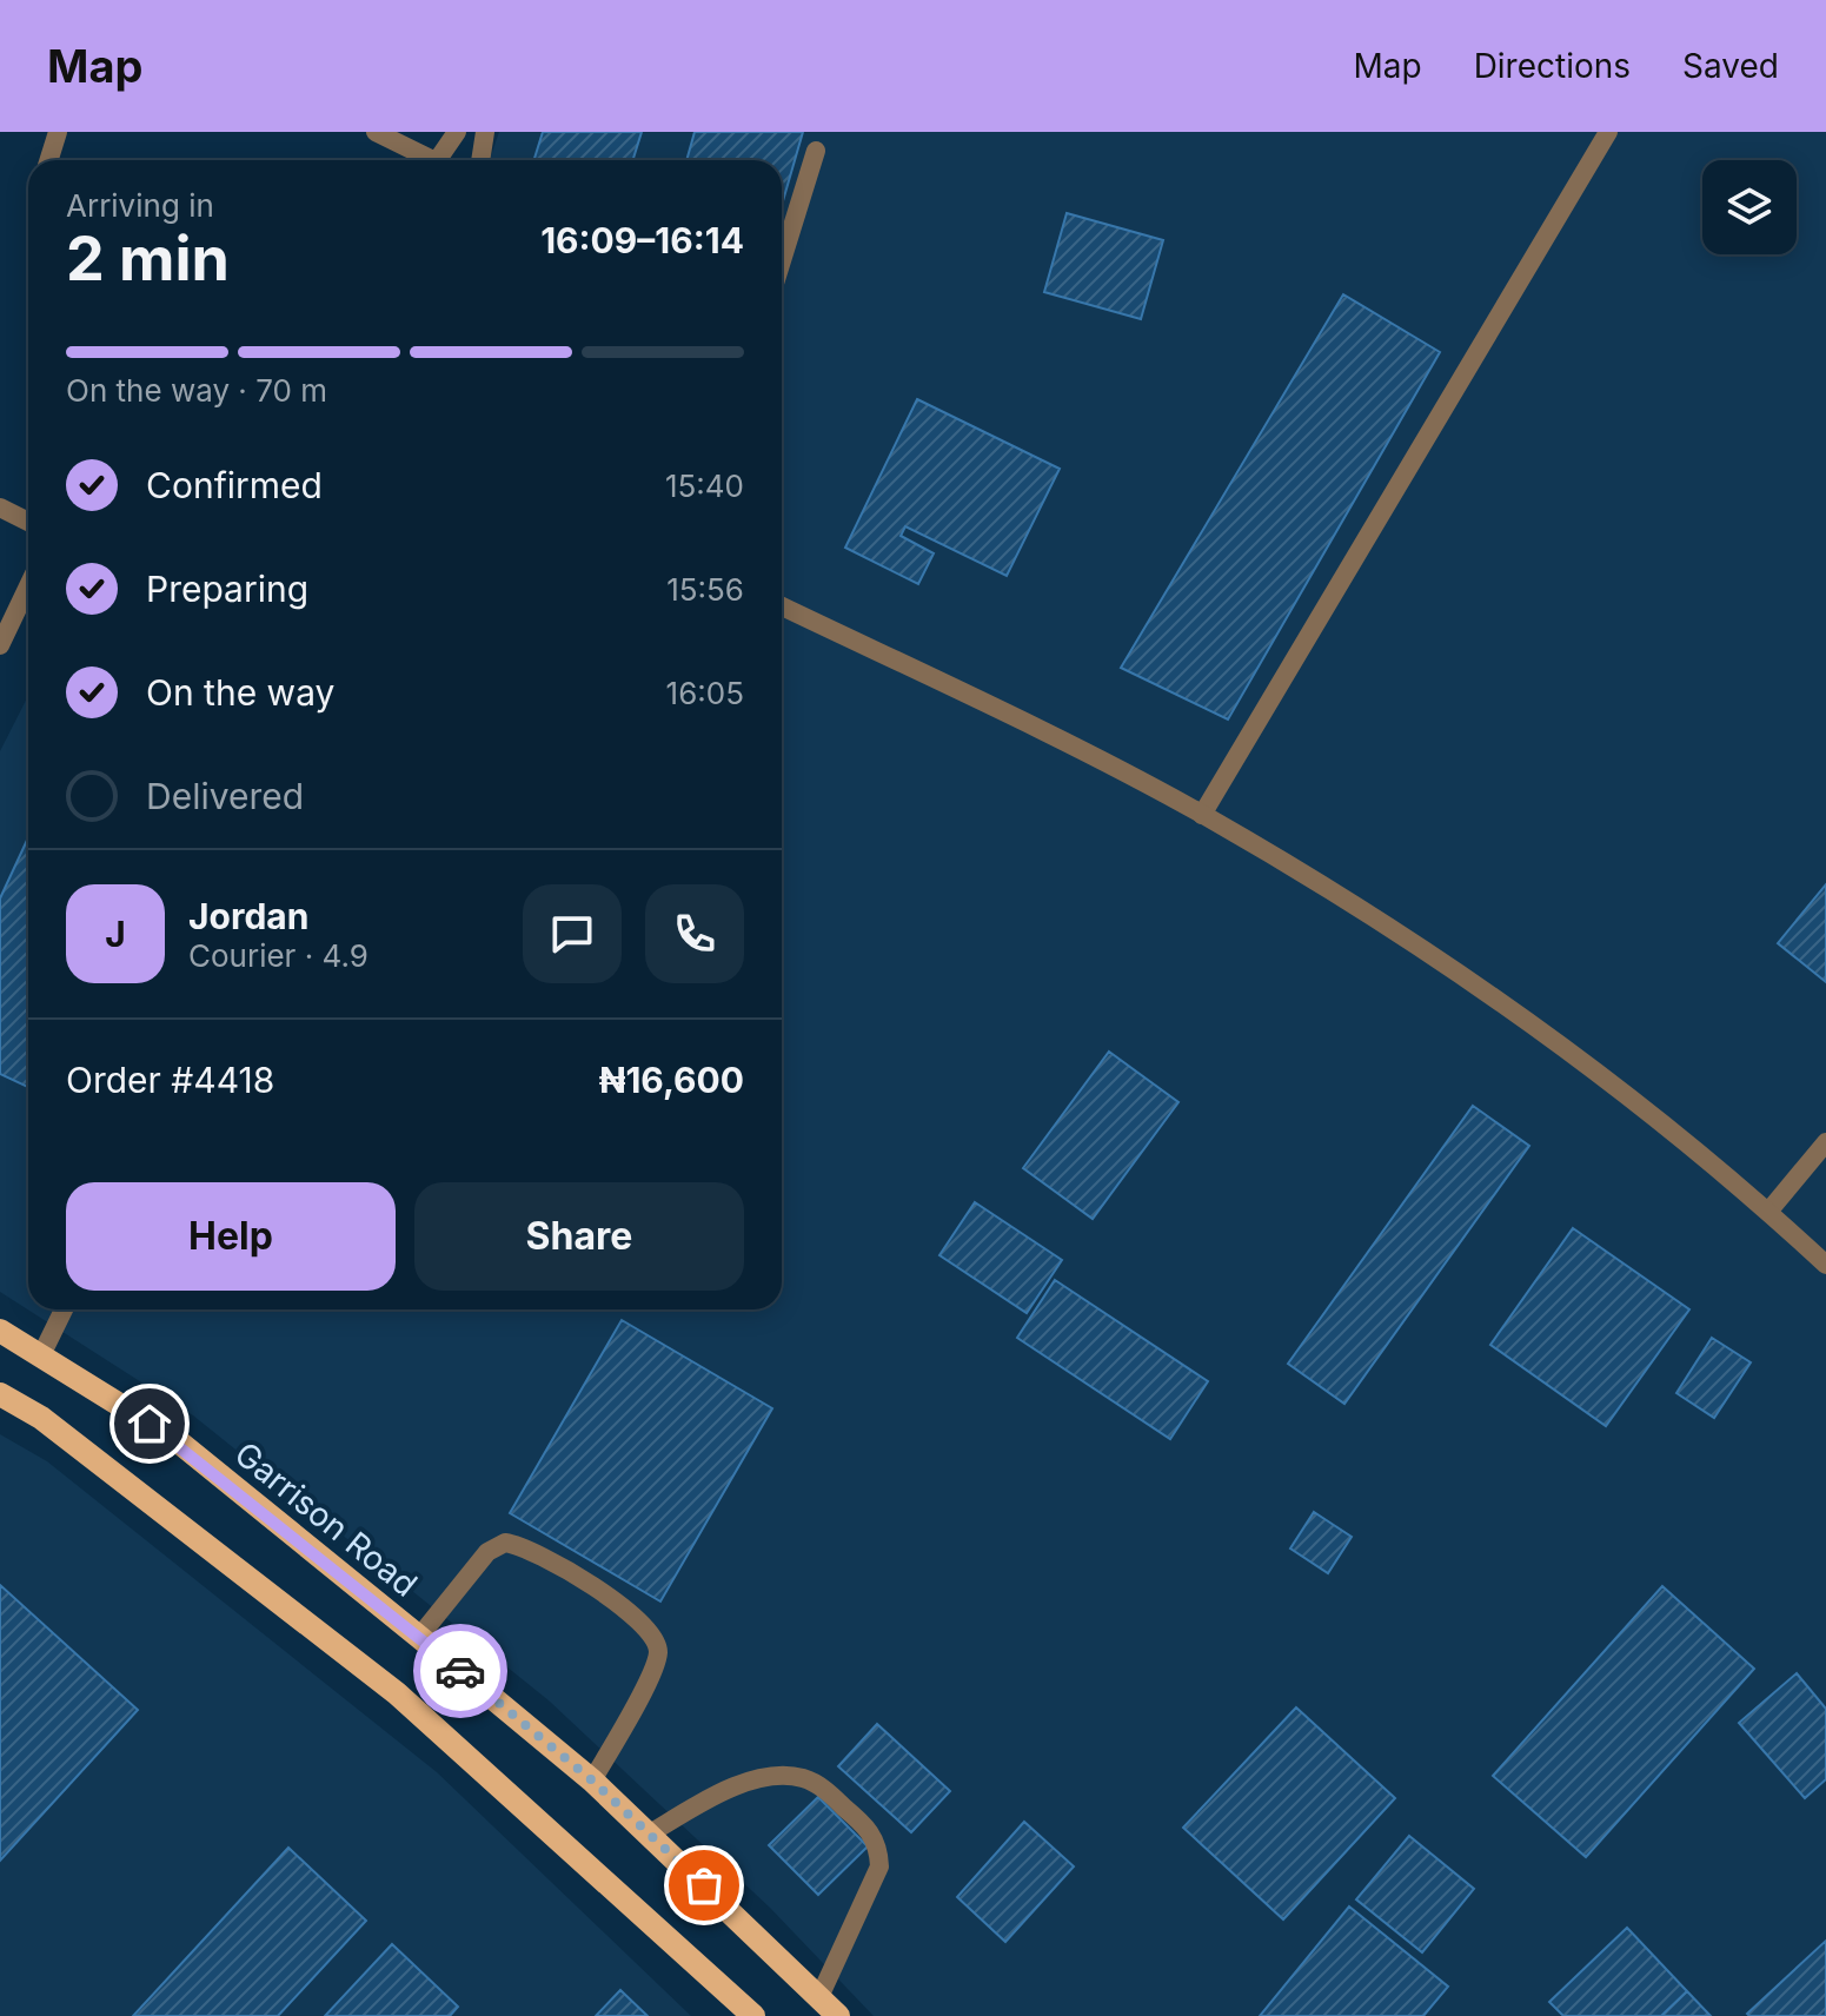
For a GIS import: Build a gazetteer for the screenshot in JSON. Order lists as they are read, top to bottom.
{
  "streets": {
    "main road": ["Garrison Road"]
  },
  "page": {
    "header": "Map",
    "nav": ["Map", "Directions", "Saved"],
    "heading": ["2 min", "Arriving in", "16:09–16:14"],
    "panel": [
      "Jordan",
      "Courier · 4.9",
      "Order #4418",
      "₦16,600"
    ],
    "bar": "On the way · 70 m",
    "list": [
      ["Confirmed", "15:40"],
      ["Preparing", "15:56"],
      ["On the way", "16:05"],
      "Delivered"
    ],
    "round": "J",
    "buttons": ["Help", "Share"]
  }
}
